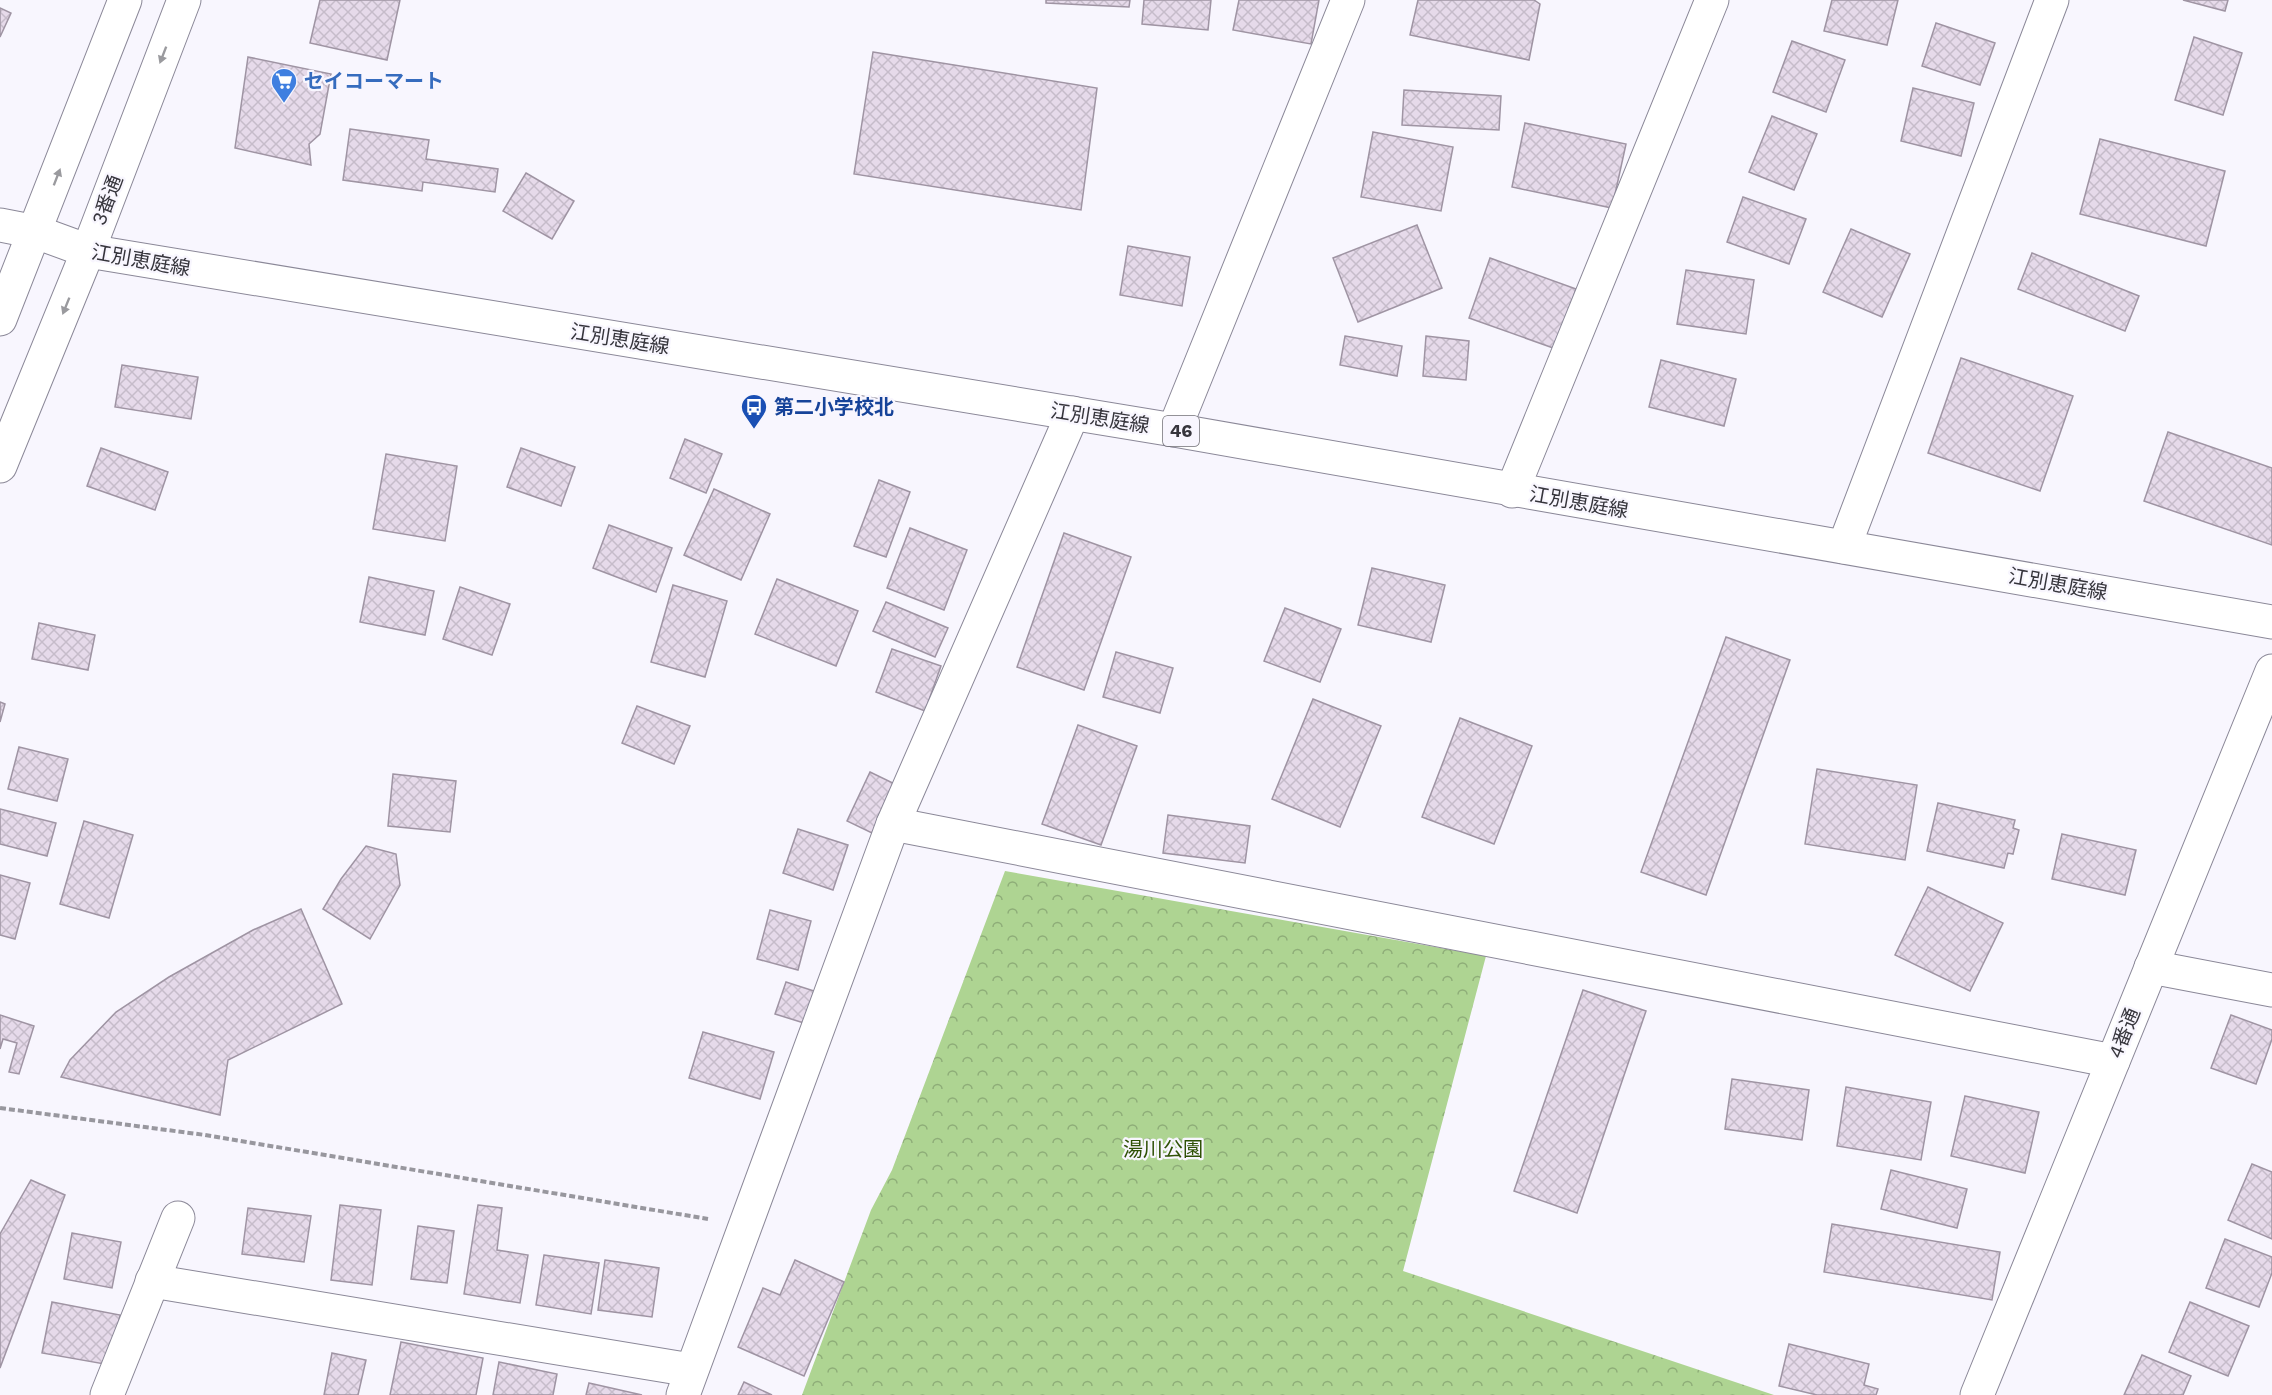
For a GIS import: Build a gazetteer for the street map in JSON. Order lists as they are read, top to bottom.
{
  "streets": {
    "street": [
      "3番通",
      "江別恵庭線",
      "46",
      "4番通"
    ]
  },
  "crossings": [
    ["3番通", "江別恵庭線"]
  ],
  "parks": ["湯川公園"],
  "places": {
    "supermarket": ["セイコーマート"],
    "bus stop": ["第二小学校北"]
  }
}
